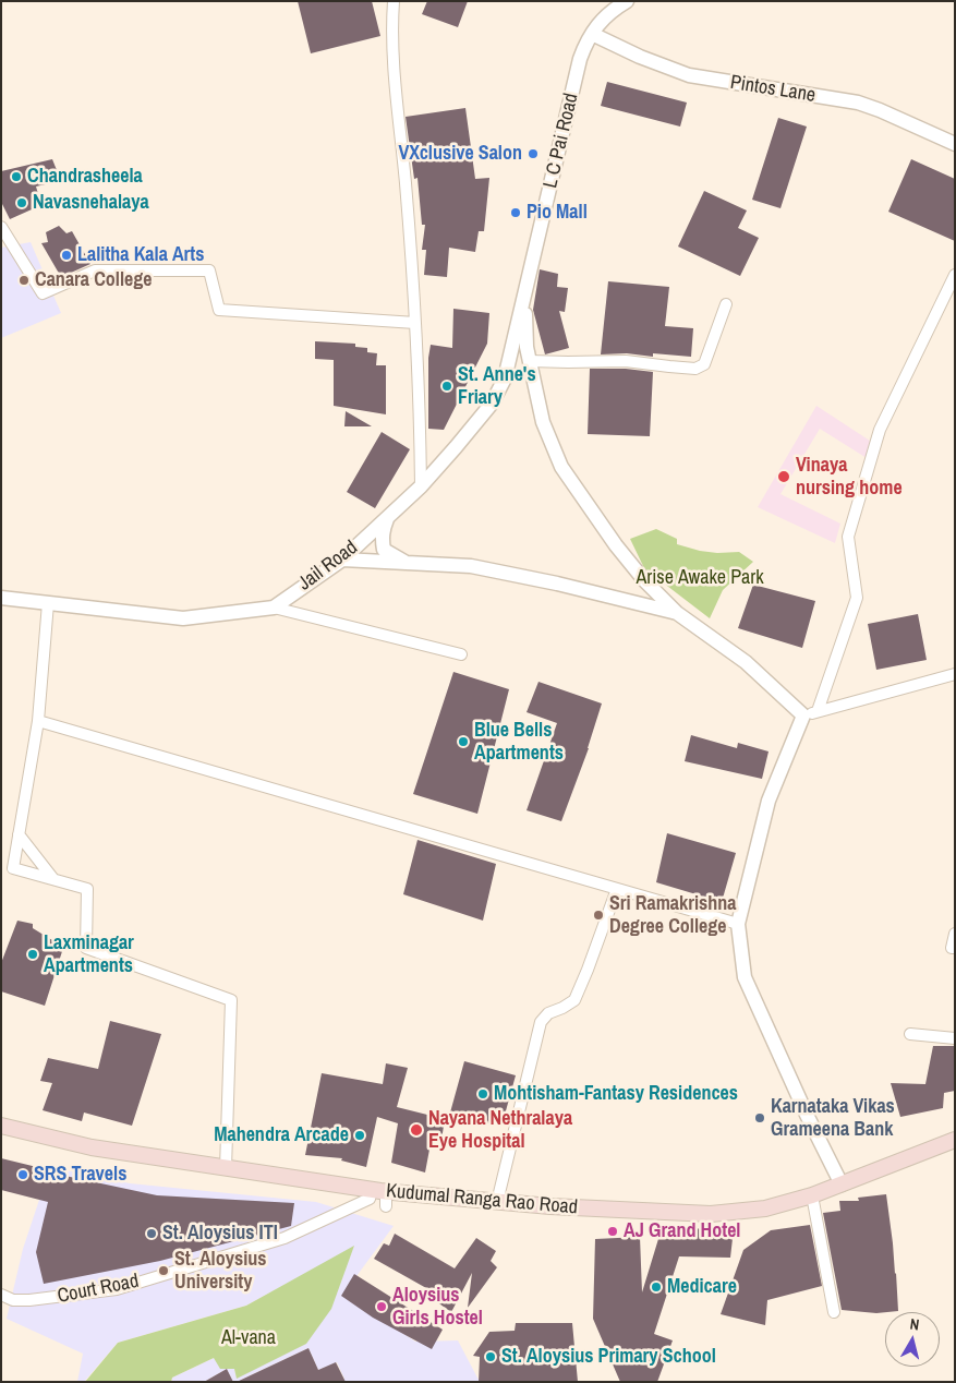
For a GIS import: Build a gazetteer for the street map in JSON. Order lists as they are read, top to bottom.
{
  "streets": {
    "main road": ["Kudumal Ranga Rao Road"],
    "street": [
      "Pintos Lane",
      "L C Pai Road",
      "Jail Road",
      "Court Road"
    ]
  },
  "crossings": [
    ["Pintos Lane", "L C Pai Road"],
    ["L C Pai Road", "Jail Road"],
    ["Kudumal Ranga Rao Road", "Court Road"]
  ],
  "parks": ["Arise Awake Park", "Al-vana"],
  "places": [
    "VXclusive Salon",
    "Chandrasheela",
    "Navasnehalaya",
    "Pio Mall",
    "Lalitha Kala Arts",
    "Canara College",
    "St. Anne's Friary",
    "Vinaya nursing home",
    "Blue Bells Apartments",
    "Sri Ramakrishna Degree College",
    "Laxminagar Apartments",
    "Mohtisham-Fantasy Residences",
    "Karnataka Vikas Grameena Bank",
    "Nayana Nethralaya Eye Hospital",
    "Mahendra Arcade",
    "SRS Travels",
    "AJ Grand Hotel",
    "St. Aloysius ITI",
    "St. Aloysius University",
    "Medicare",
    "Aloysius Girls Hostel",
    "St. Aloysius Primary School"
  ],
  "north": "top"
}
